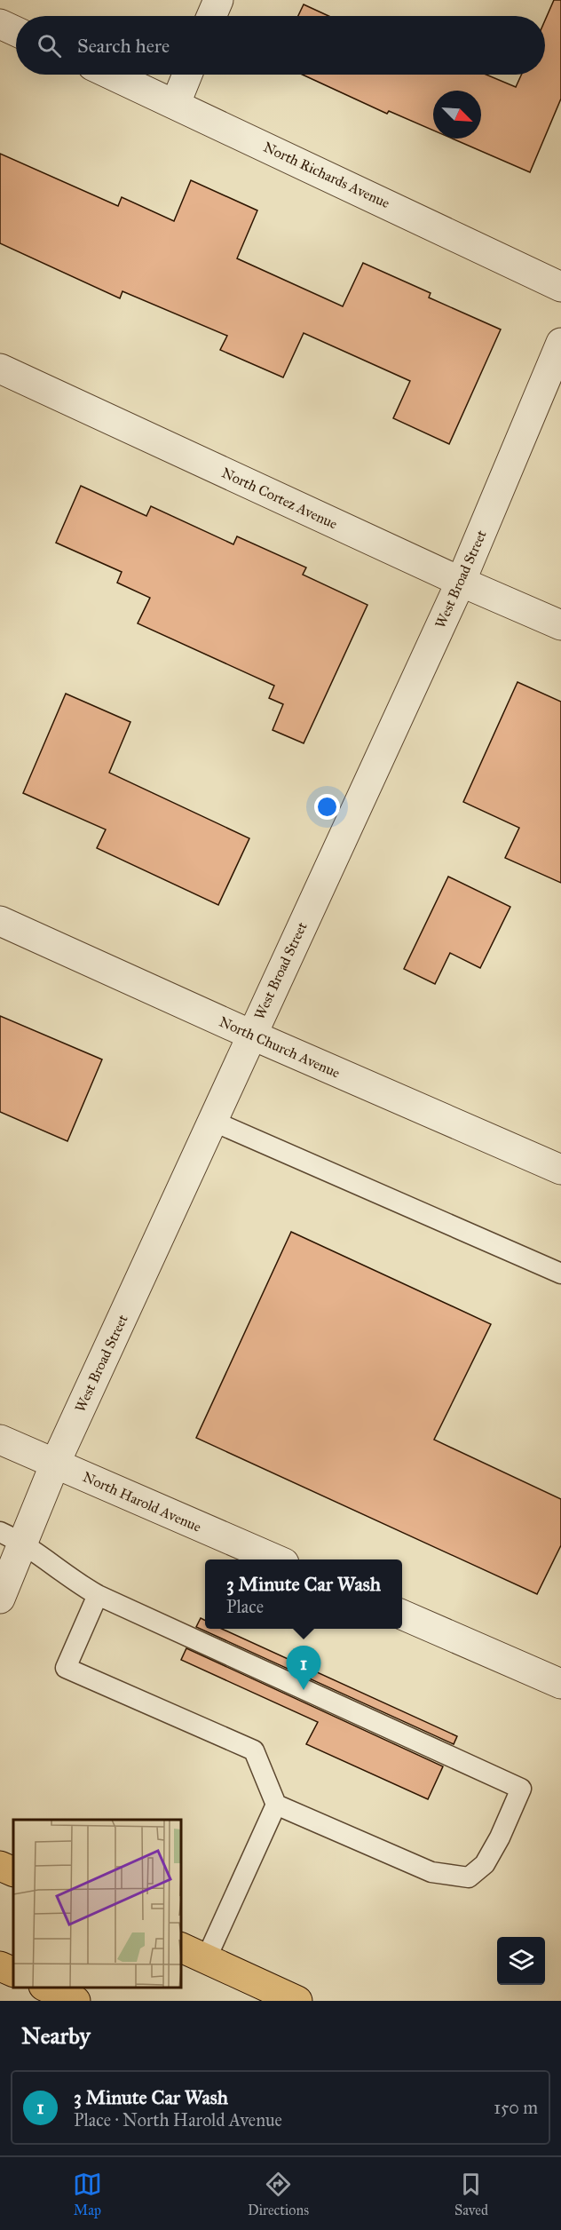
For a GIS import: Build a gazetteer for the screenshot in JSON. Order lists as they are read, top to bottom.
{
  "streets": {
    "street": [
      "North Richards Avenue",
      "North Cortez Avenue",
      "West Broad Street",
      "North Church Avenue",
      "North Harold Avenue"
    ]
  },
  "crossings": [
    ["North Cortez Avenue", "West Broad Street"],
    ["West Broad Street", "North Church Avenue"],
    ["West Broad Street", "North Harold Avenue"]
  ],
  "north": "bottom right",
  "page": {
    "search": "Search here",
    "popup": ["3 Minute Car Wash", "Place"],
    "pins": "1",
    "heading": "Nearby",
    "list": [
      {
        "mark": "1",
        "name": "3 Minute Car Wash",
        "note": "Place · North Harold Avenue",
        "value": "150 m"
      }
    ],
    "nav": ["Map", "Directions", "Saved"]
  }
}
